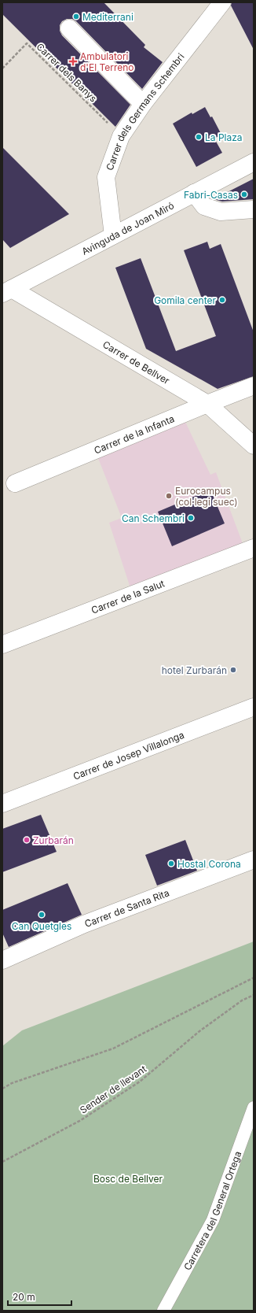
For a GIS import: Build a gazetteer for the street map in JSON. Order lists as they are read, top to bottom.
{
  "streets": {
    "street": [
      "Carrer dels Germans Schembri",
      "Avinguda de Joan Miró",
      "Carrer de Bellver",
      "Carrer de la Infanta",
      "Carrer de la Salut",
      "Carrer de Josep Villalonga",
      "Carrer de Santa Rita"
    ],
    "lane": ["Carretera del General Ortega"],
    "path": ["Carrer dels Banys", "Sender de llevant"]
  },
  "crossings": [
    ["Carrer dels Banys", "Carrer dels Germans Schembri"],
    ["Carrer dels Germans Schembri", "Avinguda de Joan Miró"],
    ["Avinguda de Joan Miró", "Carrer de Bellver"],
    ["Carrer de Bellver", "Carrer de la Infanta"]
  ],
  "parks": ["Bosc de Bellver"],
  "places": {
    "other": [
      "Mediterrani",
      "La Plaza",
      "Fabri-Casas",
      "Gomila center",
      "Eurocampus (col·legi suec)",
      "Can Schembri",
      "hotel Zurbarán",
      "Zurbarán",
      "Hostal Corona",
      "Can Quetgles"
    ],
    "health": ["Ambulatori d'El Terreno"]
  },
  "scale_bar": "20 m"
}
